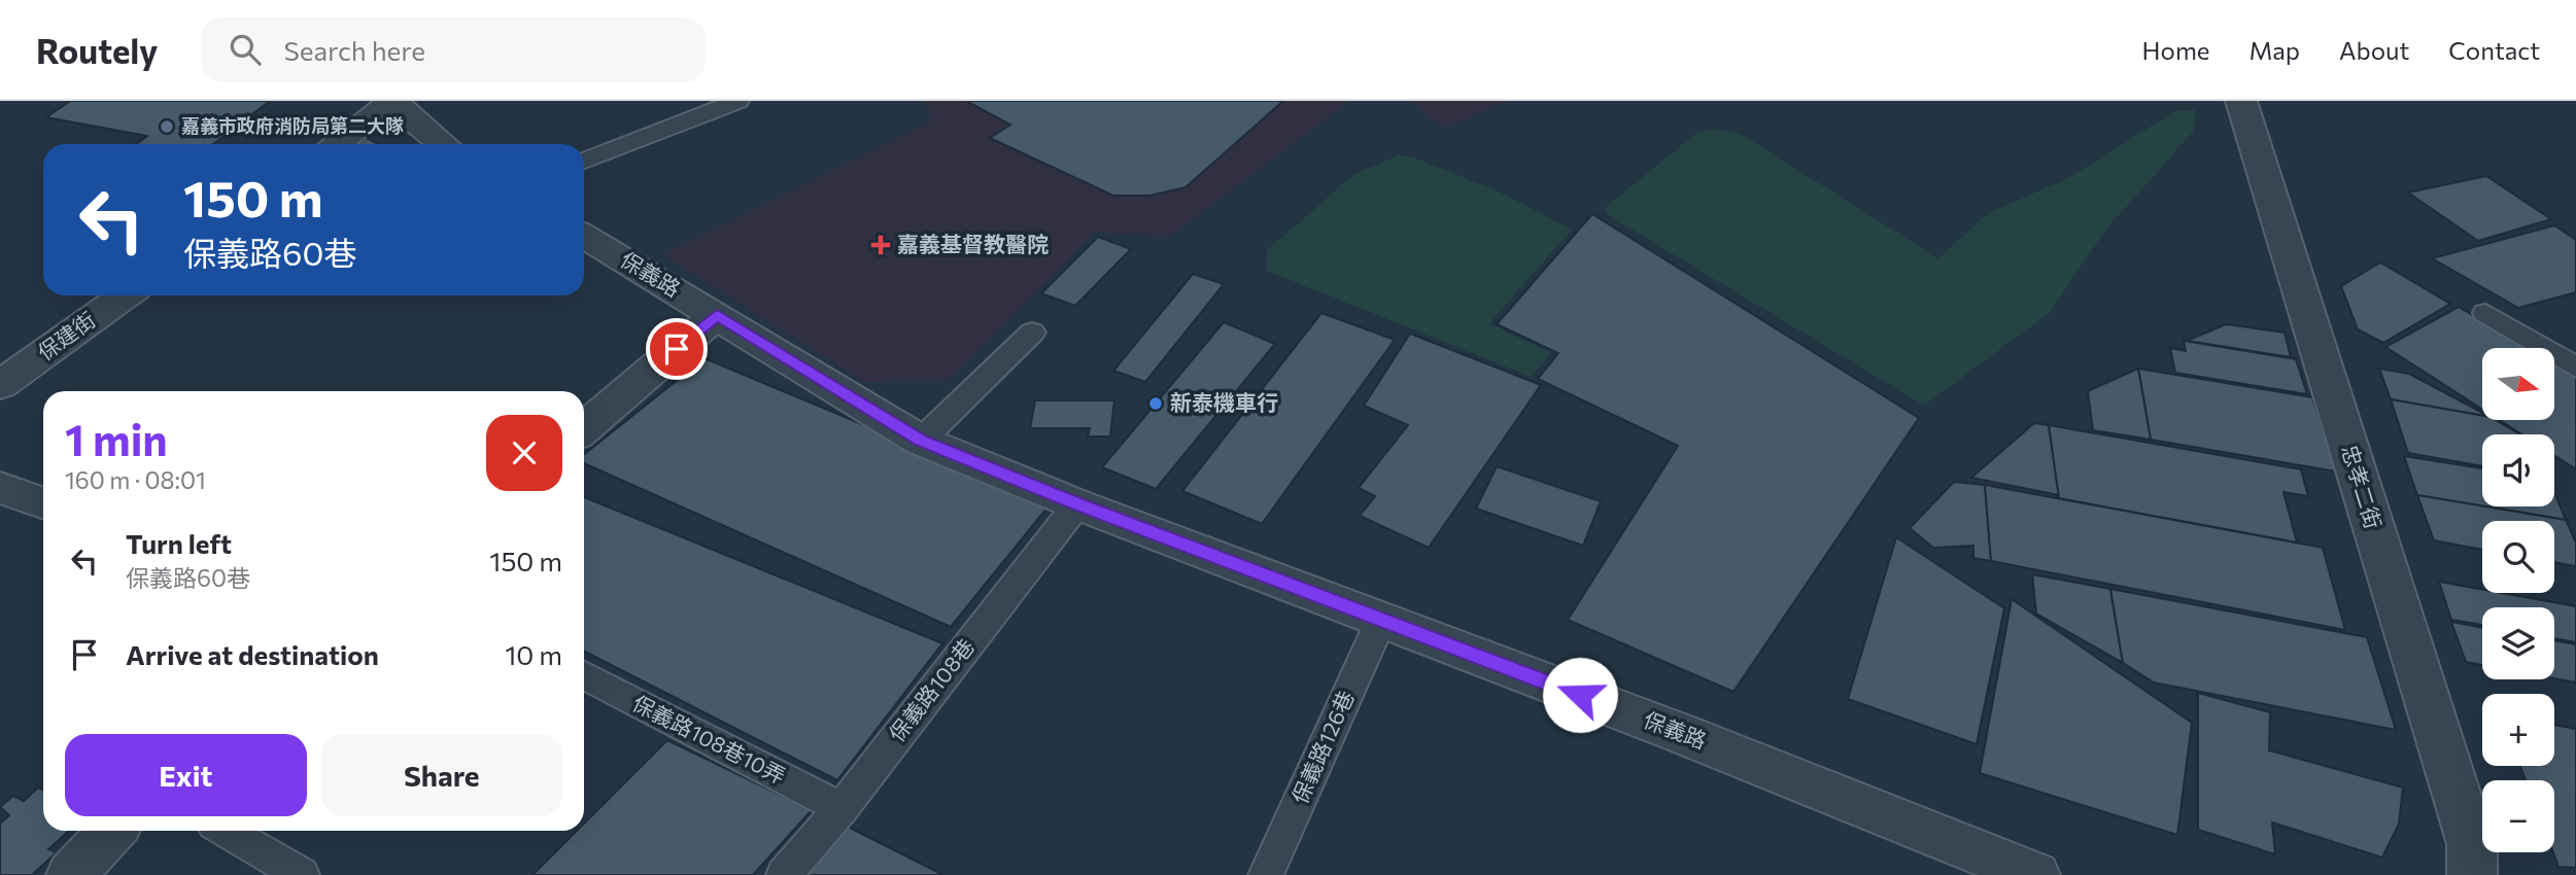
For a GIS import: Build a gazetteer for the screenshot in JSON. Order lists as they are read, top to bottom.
{
  "streets": {
    "street": ["保義路", "保建街", "忠孝二街"],
    "lane": ["保義路108巷", "保義路108巷10弄", "保義路126巷"]
  },
  "crossings": [
    ["保義路", "保義路108巷"],
    ["保義路", "保義路126巷"],
    ["保義路108巷", "保義路108巷10弄"]
  ],
  "places": {
    "other": ["嘉義市政府消防局第二大隊", "新泰機車行"],
    "health": ["嘉義基督教醫院"]
  },
  "north": "right",
  "page": {
    "header": "Routely",
    "search": "Search here",
    "nav": [
      "Home",
      "Map",
      "About",
      "Contact"
    ],
    "turn": ["150 m", "保義路60巷"],
    "map_buttons": ["+", "−"],
    "heading": ["1 min", "160 m · 08:01"],
    "list": [
      {
        "name": "Turn left",
        "note": "保義路60巷",
        "value": "150 m"
      },
      {
        "name": "Arrive at destination",
        "value": "10 m"
      }
    ],
    "buttons": ["Exit", "Share"]
  }
}
